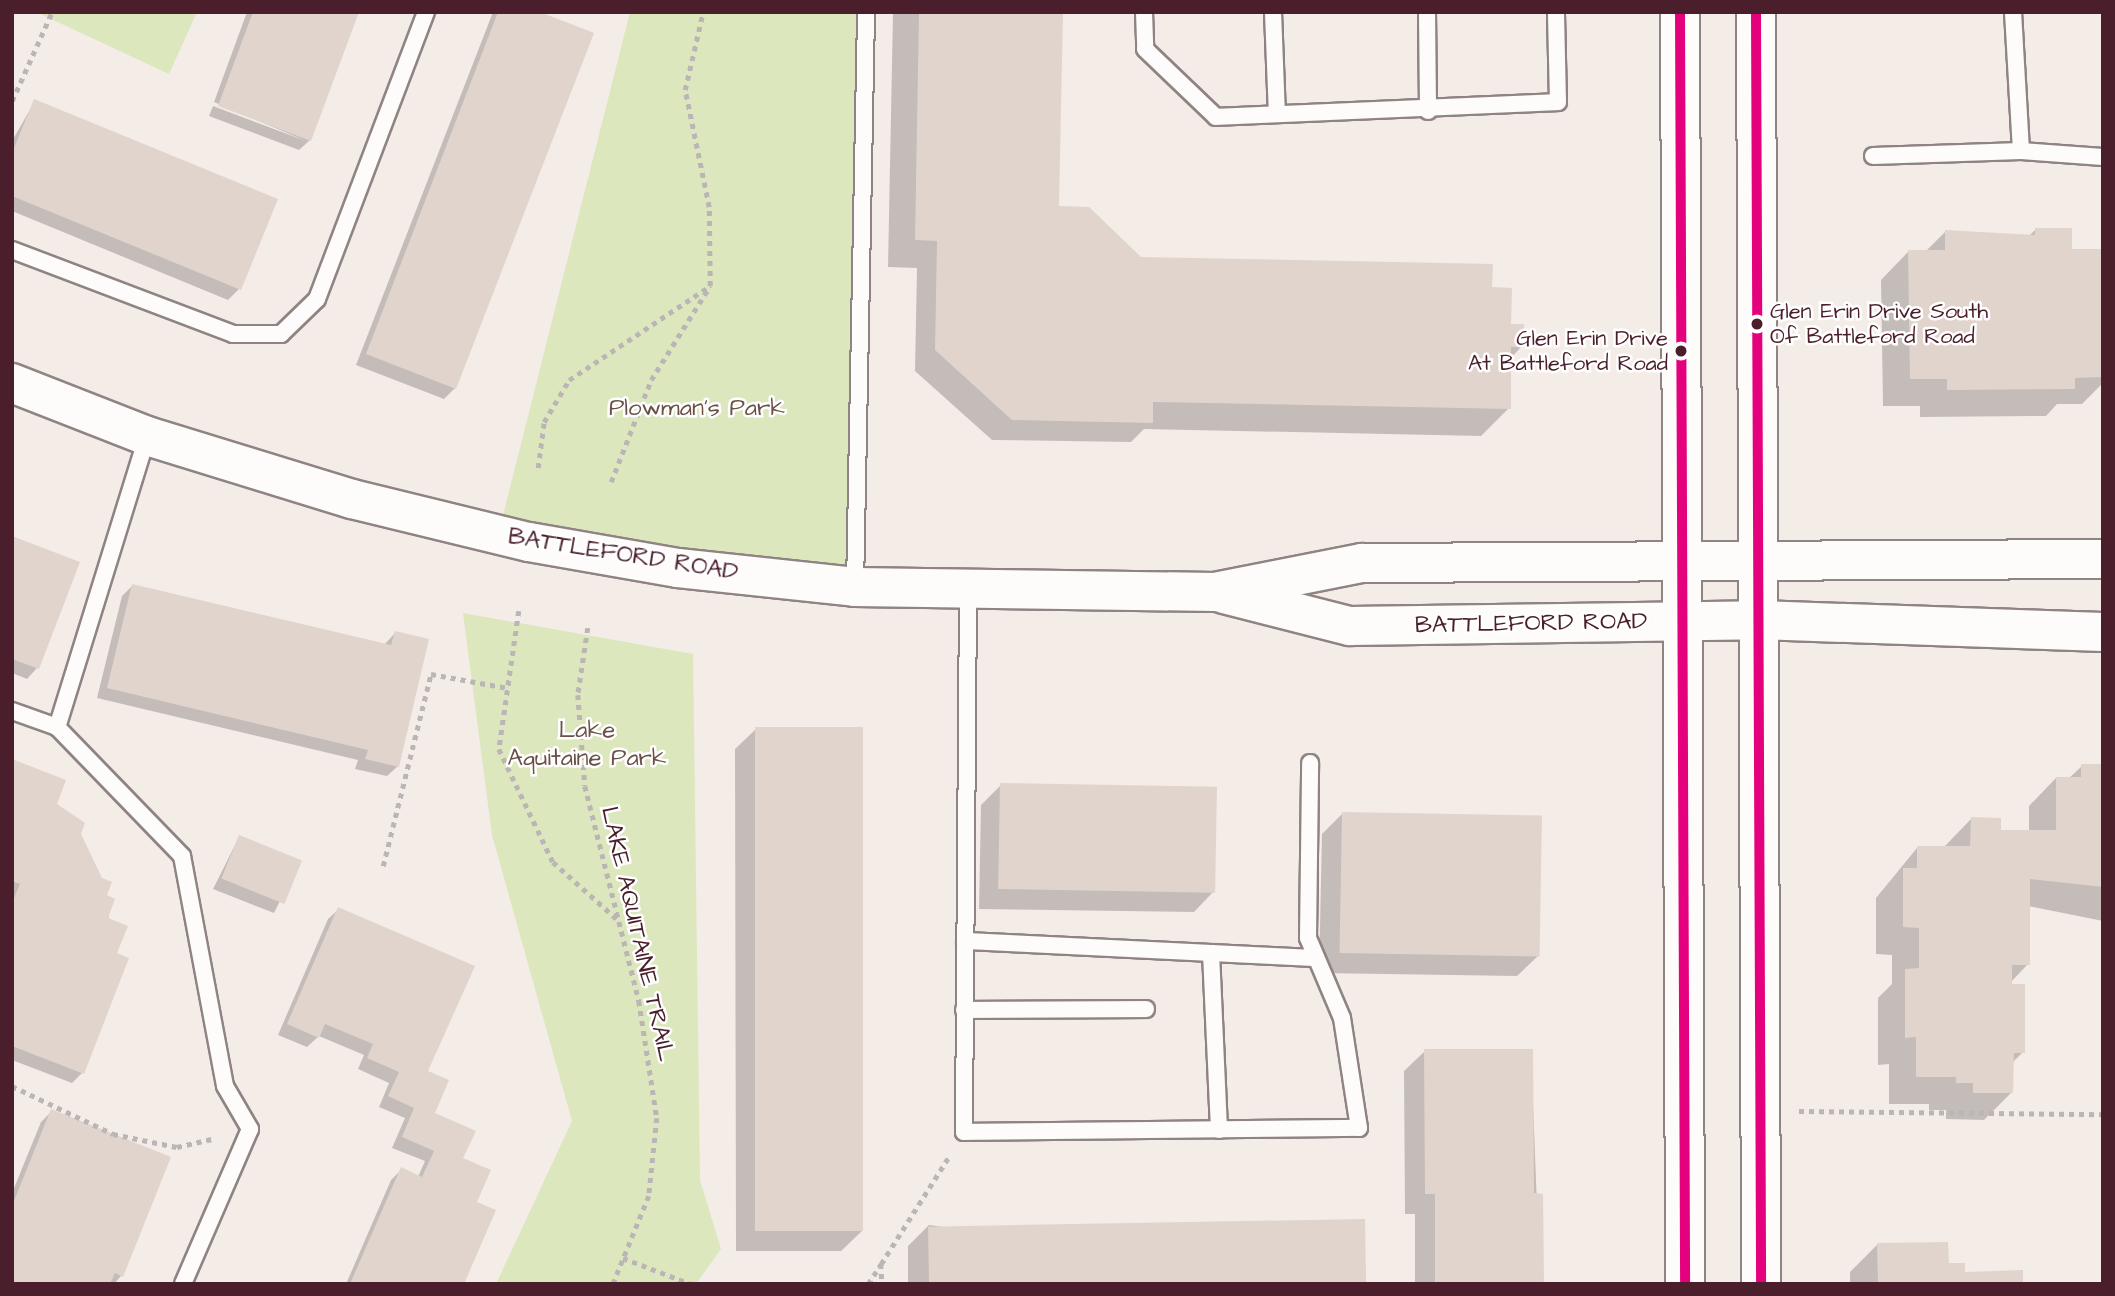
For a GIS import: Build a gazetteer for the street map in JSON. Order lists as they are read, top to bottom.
{
  "streets": {
    "street": ["BATTLEFORD ROAD"],
    "path": ["LAKE AQUITAINE TRAIL"]
  },
  "parks": ["Plowman's Park", "Lake Aquitaine Park"],
  "places": ["Glen Erin Drive South Of Battleford Road", "Glen Erin Drive At Battleford Road"]
}
